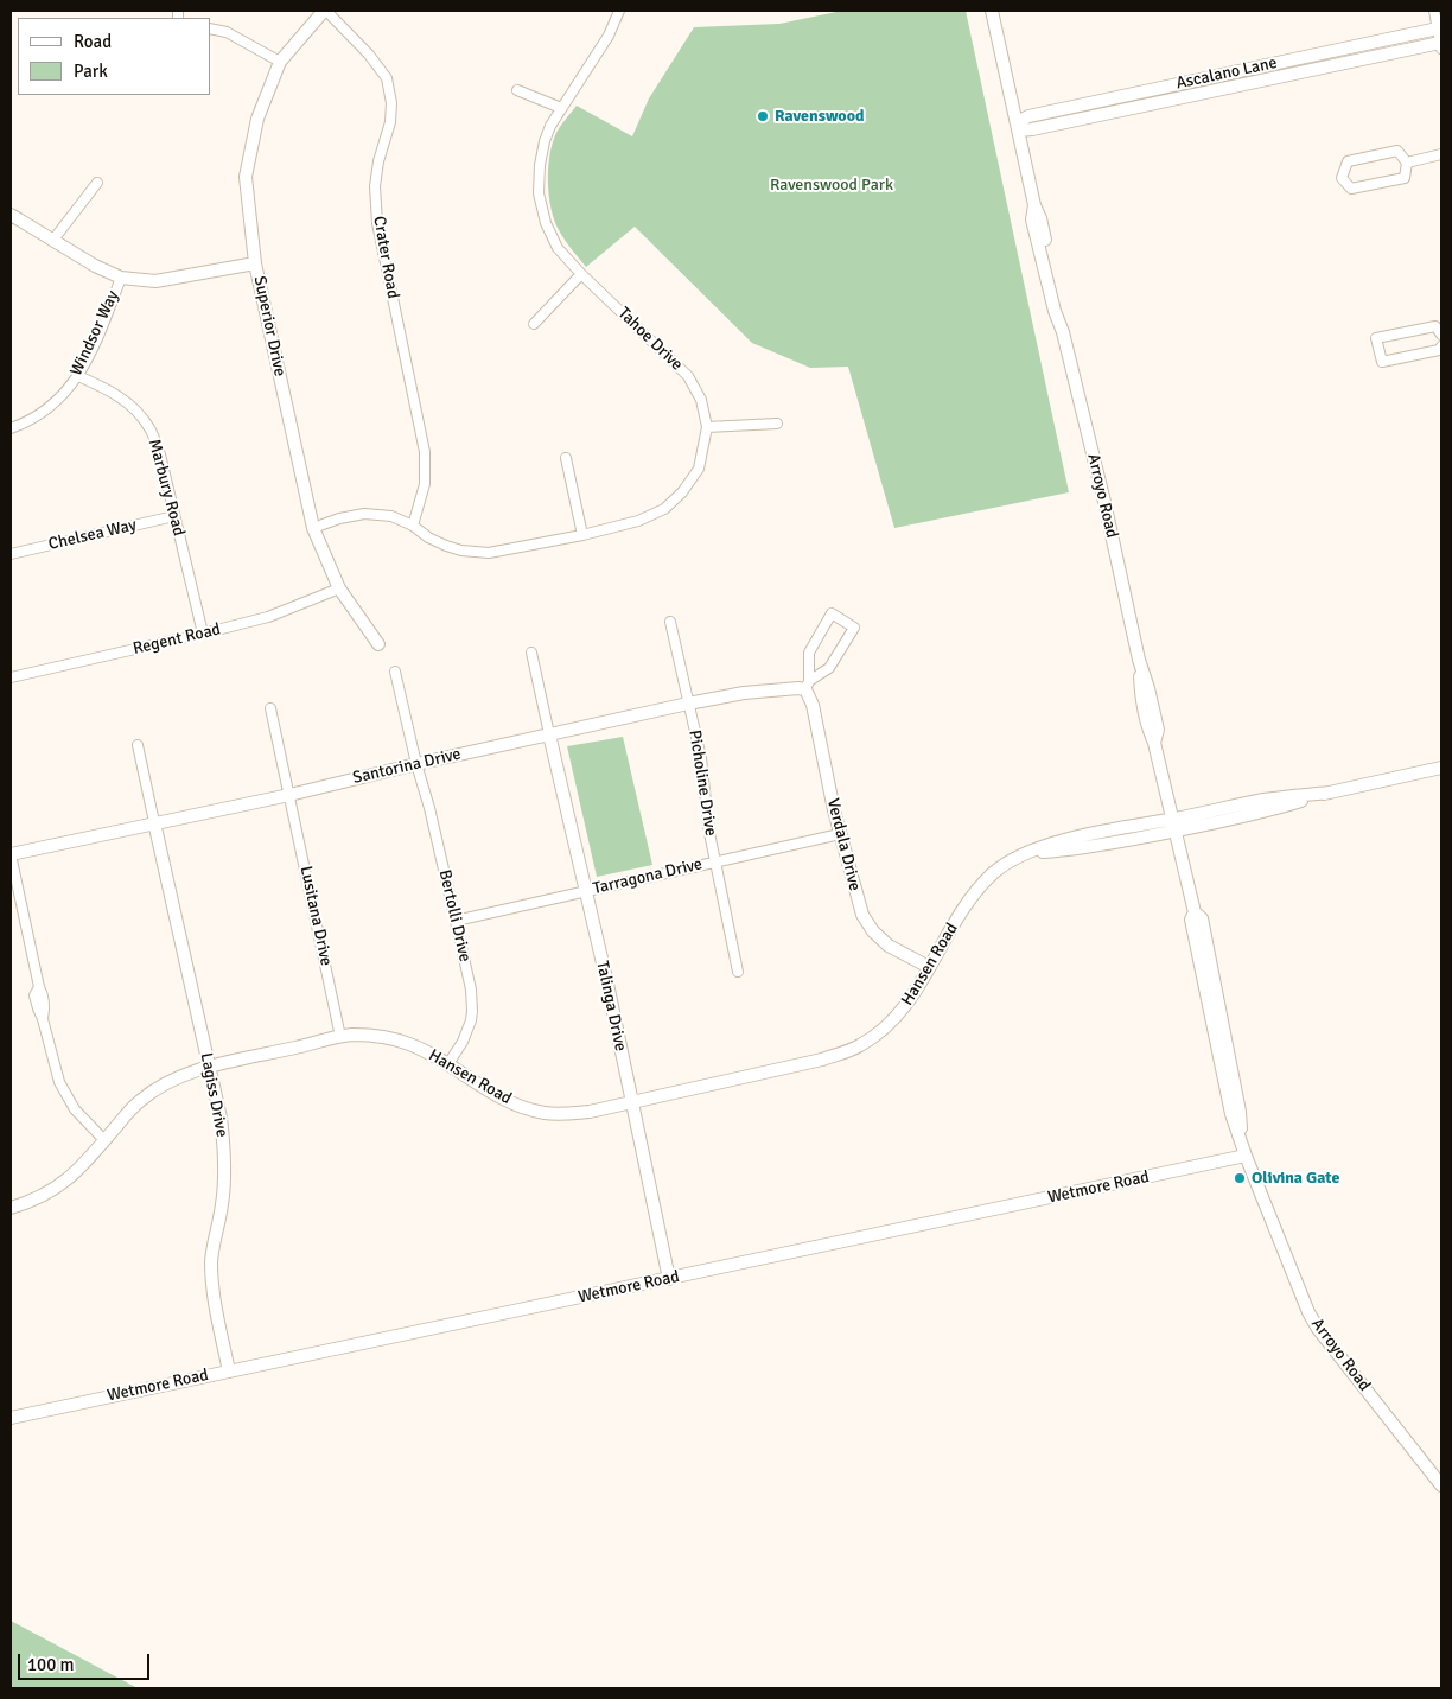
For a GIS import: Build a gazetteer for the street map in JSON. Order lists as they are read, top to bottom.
{
  "streets": {
    "street": [
      "Ascalano Lane",
      "Crater Road",
      "Superior Drive",
      "Windsor Way",
      "Tahoe Drive",
      "Marbury Road",
      "Arroyo Road",
      "Chelsea Way",
      "Regent Road",
      "Santorina Drive",
      "Picholine Drive",
      "Verdala Drive",
      "Tarragona Drive",
      "Lusitana Drive",
      "Bertolli Drive",
      "Hansen Road",
      "Talinga Drive",
      "Lagiss Drive",
      "Wetmore Road"
    ]
  },
  "crossings": [
    ["Ascalano Lane", "Arroyo Road"],
    ["Crater Road", "Superior Drive"],
    ["Crater Road", "Tahoe Drive"],
    ["Superior Drive", "Tahoe Drive"],
    ["Superior Drive", "Regent Road"],
    ["Windsor Way", "Marbury Road"],
    ["Marbury Road", "Chelsea Way"],
    ["Marbury Road", "Regent Road"],
    ["Arroyo Road", "Hansen Road"],
    ["Arroyo Road", "Wetmore Road"],
    ["Santorina Drive", "Picholine Drive"],
    ["Santorina Drive", "Verdala Drive"],
    ["Santorina Drive", "Lusitana Drive"],
    ["Santorina Drive", "Bertolli Drive"],
    ["Santorina Drive", "Talinga Drive"],
    ["Santorina Drive", "Lagiss Drive"],
    ["Picholine Drive", "Tarragona Drive"],
    ["Verdala Drive", "Tarragona Drive"],
    ["Verdala Drive", "Hansen Road"],
    ["Tarragona Drive", "Bertolli Drive"],
    ["Tarragona Drive", "Talinga Drive"],
    ["Lusitana Drive", "Hansen Road"],
    ["Bertolli Drive", "Hansen Road"],
    ["Hansen Road", "Talinga Drive"],
    ["Hansen Road", "Lagiss Drive"],
    ["Talinga Drive", "Wetmore Road"],
    ["Lagiss Drive", "Wetmore Road"]
  ],
  "parks": ["Ravenswood Park"],
  "places": ["Ravenswood", "Olivina Gate"],
  "legend": ["Road", "Park"],
  "scale_bar": "100 m"
}
